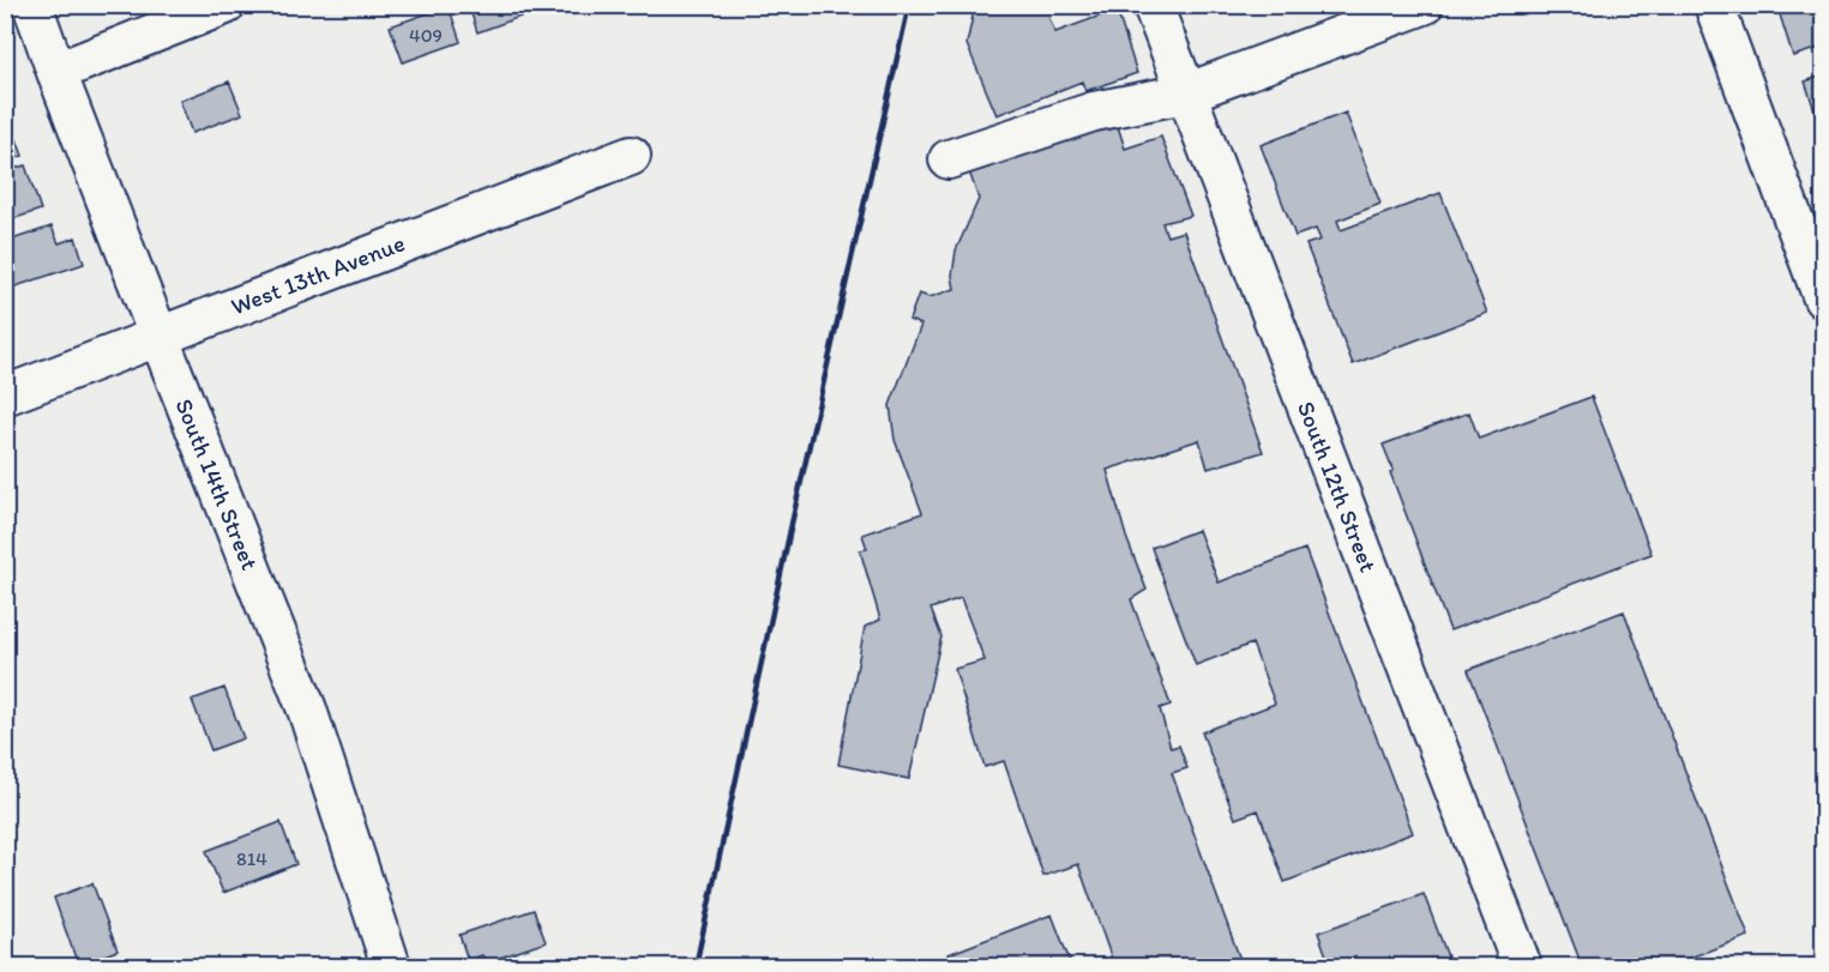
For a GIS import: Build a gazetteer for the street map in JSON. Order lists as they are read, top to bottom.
{
  "streets": {
    "street": ["West 13th Avenue", "South 14th Street", "South 12th Street"]
  },
  "crossings": [
    ["West 13th Avenue", "South 14th Street"]
  ],
  "house_numbers": ["409", "814"]
}
